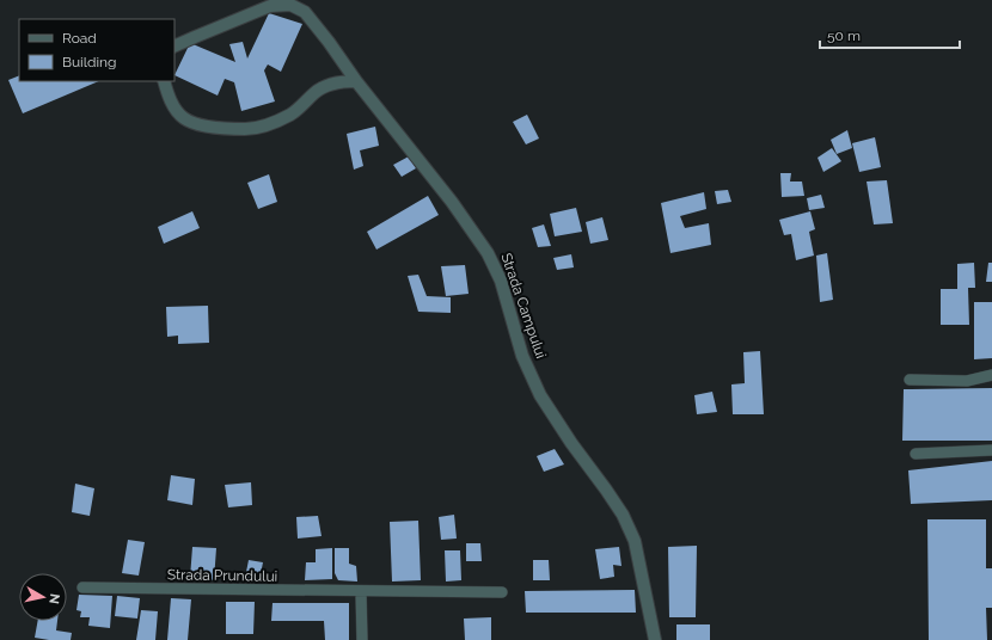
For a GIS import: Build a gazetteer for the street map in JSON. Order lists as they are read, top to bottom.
{
  "streets": {
    "street": ["Strada Campului"],
    "lane": ["Strada Prundului"]
  },
  "legend": ["Road", "Building"],
  "scale_bar": "50 m",
  "north": "right"
}
